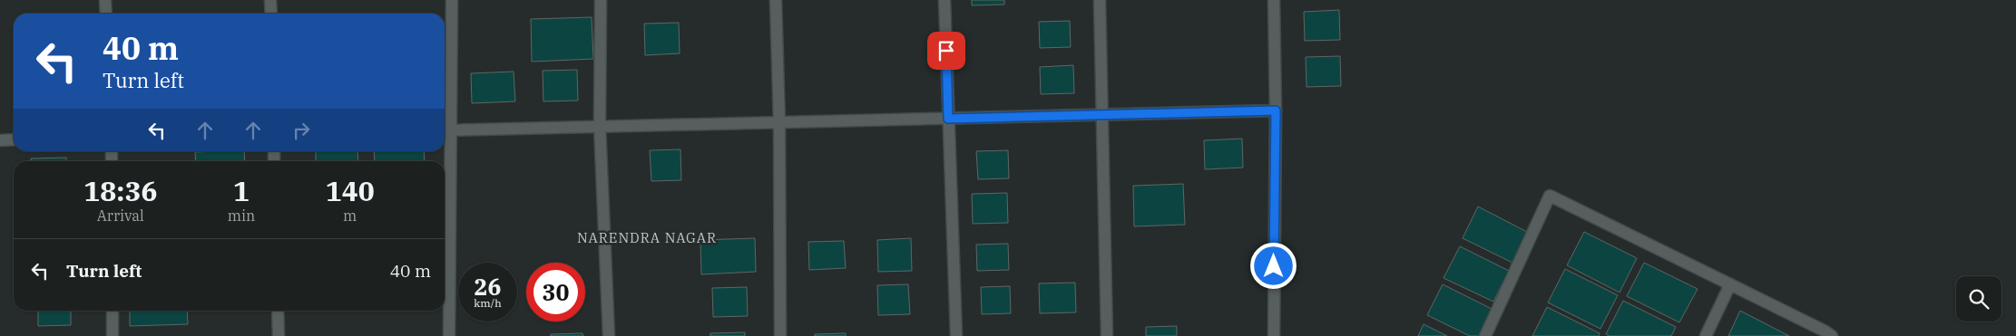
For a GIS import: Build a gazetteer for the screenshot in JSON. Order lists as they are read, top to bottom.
{
  "districts": ["NARENDRA NAGAR"],
  "page": {
    "turn": ["40 m", "Turn left"],
    "eta": [
      "18:36",
      "Arrival",
      "1",
      "min",
      "140",
      "m"
    ],
    "list": [
      {
        "name": "Turn left",
        "value": "40 m"
      }
    ],
    "speed": "26 km/h",
    "limit": "30"
  }
}
